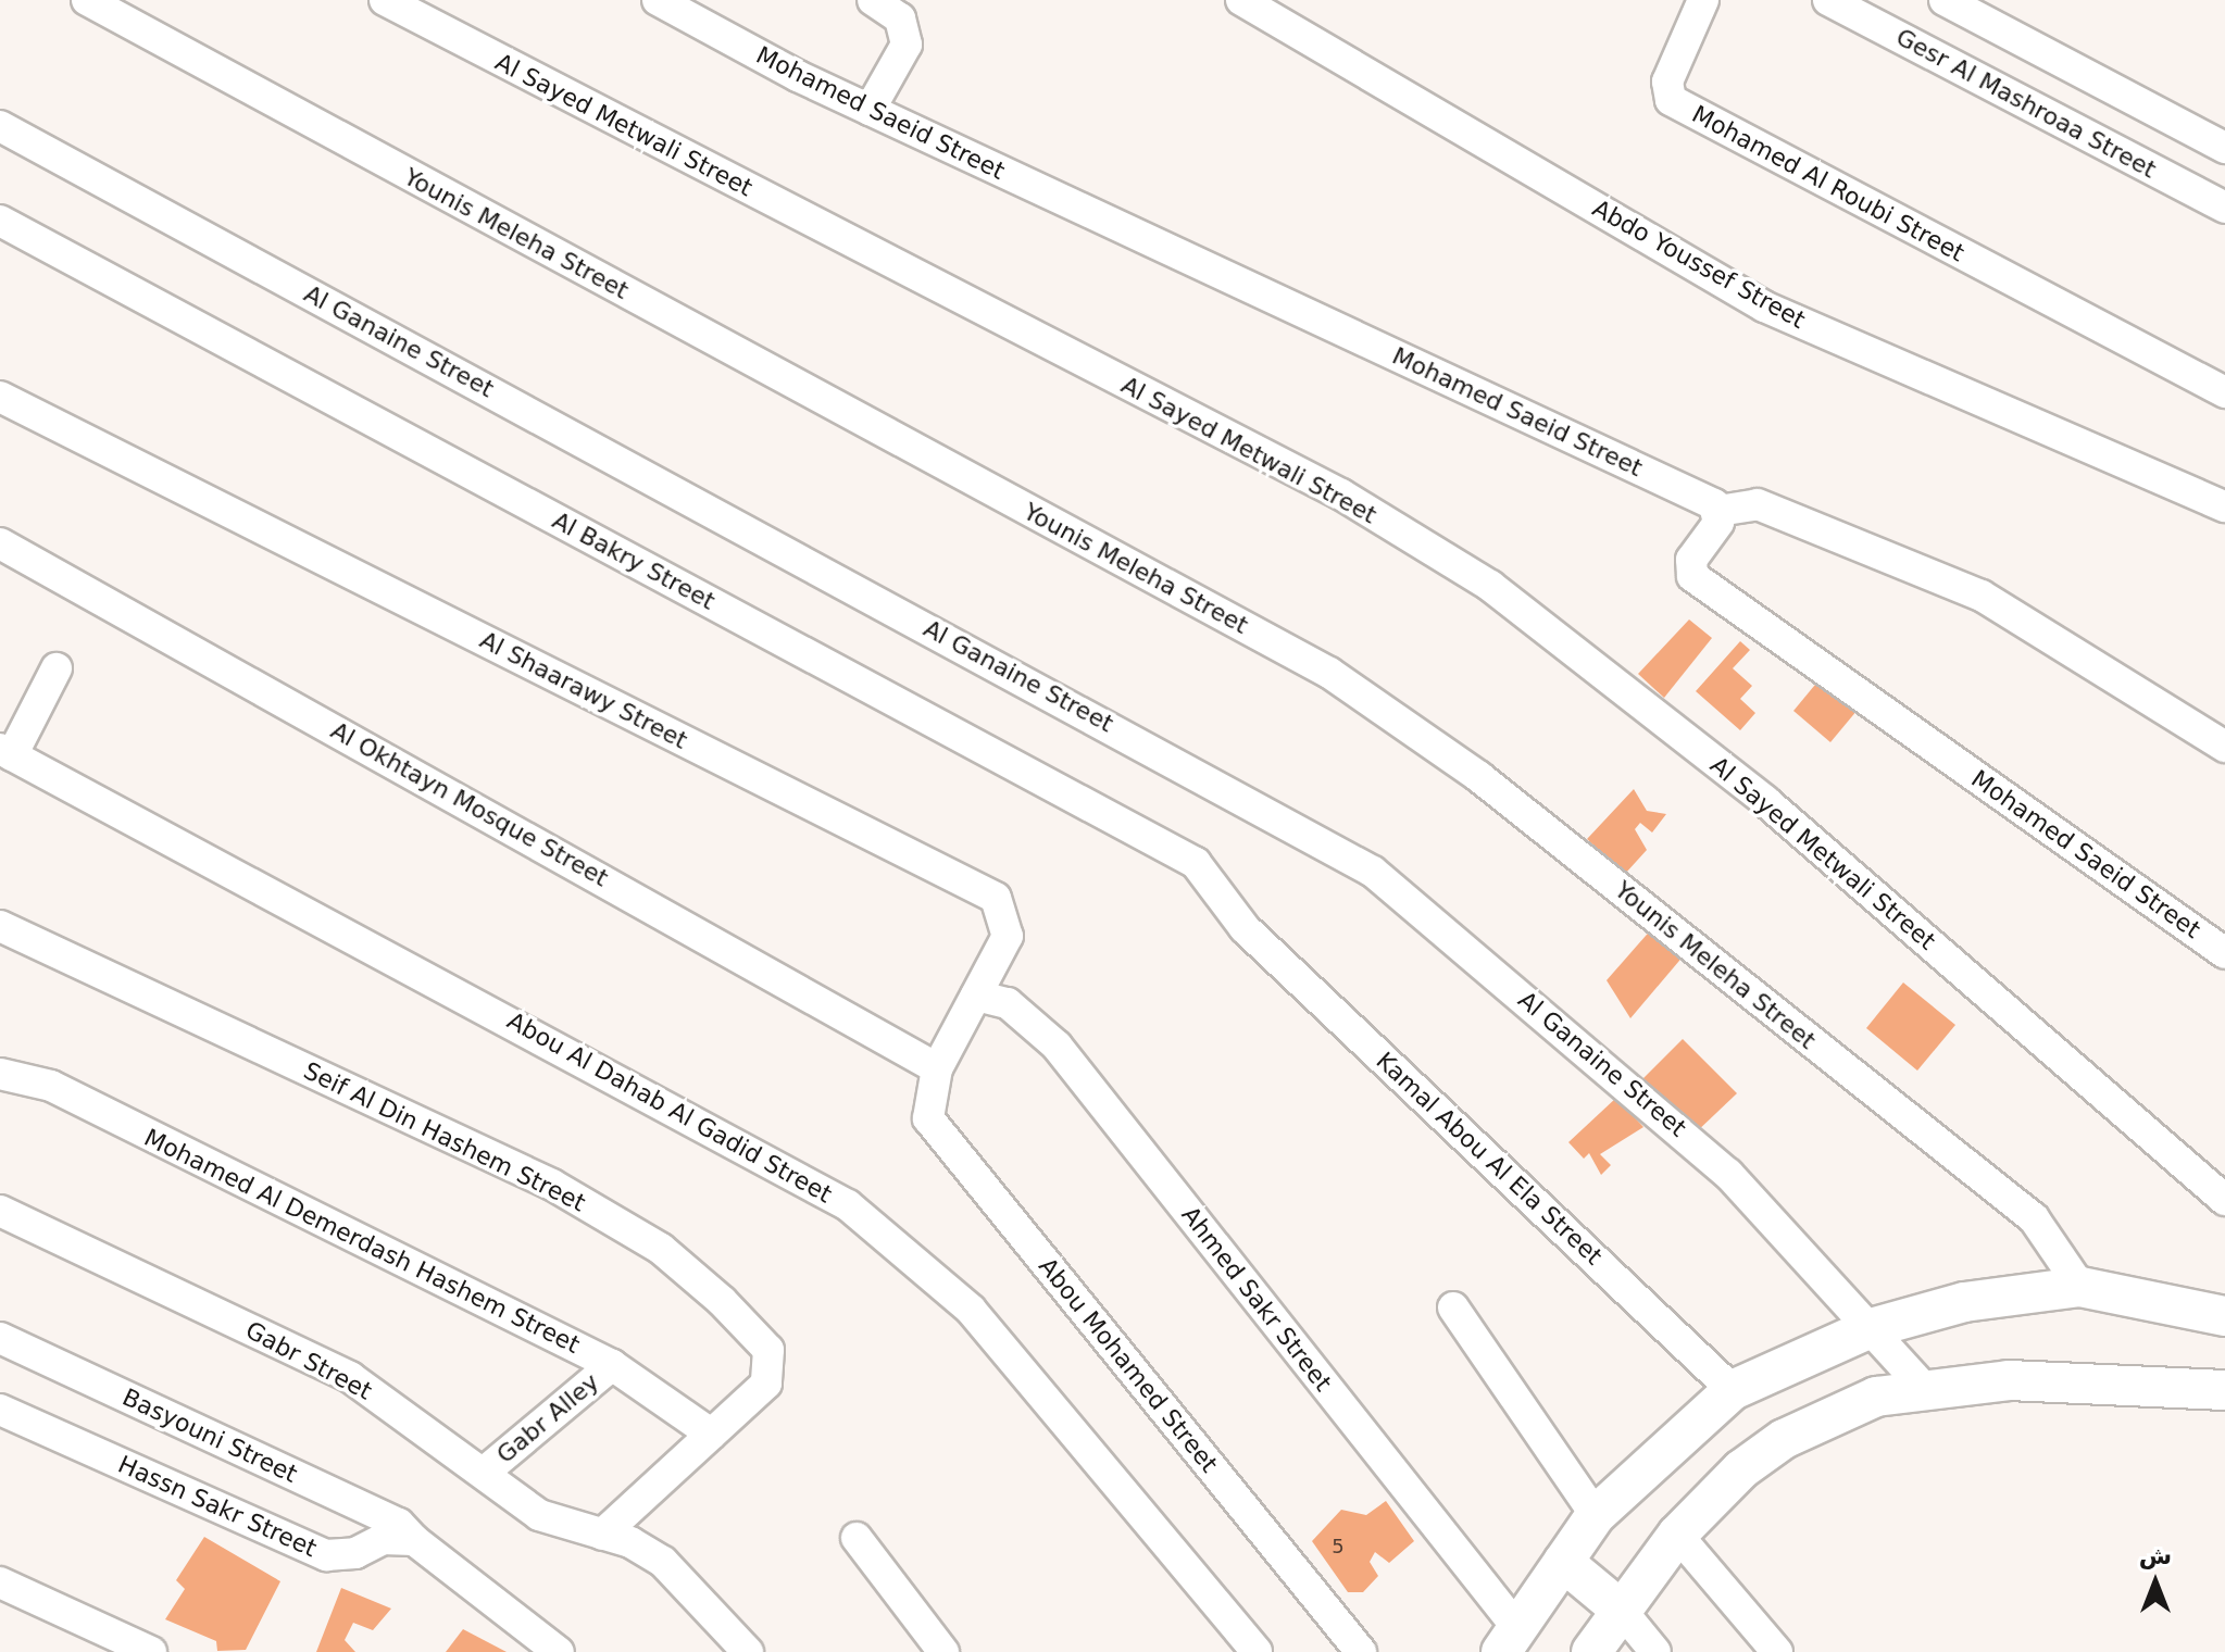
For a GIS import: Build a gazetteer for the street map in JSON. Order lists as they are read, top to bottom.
{
  "streets": {
    "street": [
      "Gesr Al Mashroaa Street",
      "Mohamed Saeid Street",
      "Al Sayed Metwali Street",
      "Mohamed Al Roubi Street",
      "Younis Meleha Street",
      "Abdo Youssef Street",
      "Al Ganaine Street",
      "Al Bakry Street",
      "Al Shaarawy Street",
      "Al Okhtayn Mosque Street",
      "Abou Al Dahab Al Gadid Street",
      "Seif Al Din Hashem Street",
      "Kamal Abou Al Ela Street",
      "Mohamed Al Demerdash Hashem Street",
      "Ahmed Sakr Street",
      "Gabr Street",
      "Abou Mohamed Street",
      "Gabr Alley",
      "Basyouni Street",
      "Hassn Sakr Street"
    ]
  },
  "crossings": [
    ["Al Bakry Street", "Kamal Abou Al Ela Street"],
    ["Al Shaarawy Street", "Al Okhtayn Mosque Street"],
    ["Al Shaarawy Street", "Ahmed Sakr Street"],
    ["Al Shaarawy Street", "Abou Mohamed Street"],
    ["Al Okhtayn Mosque Street", "Abou Mohamed Street"],
    ["Seif Al Din Hashem Street", "Mohamed Al Demerdash Hashem Street"],
    ["Seif Al Din Hashem Street", "Gabr Street"],
    ["Mohamed Al Demerdash Hashem Street", "Gabr Alley"],
    ["Gabr Street", "Gabr Alley"],
    ["Basyouni Street", "Hassn Sakr Street"]
  ],
  "house_numbers": ["5"],
  "north": "top"
}
